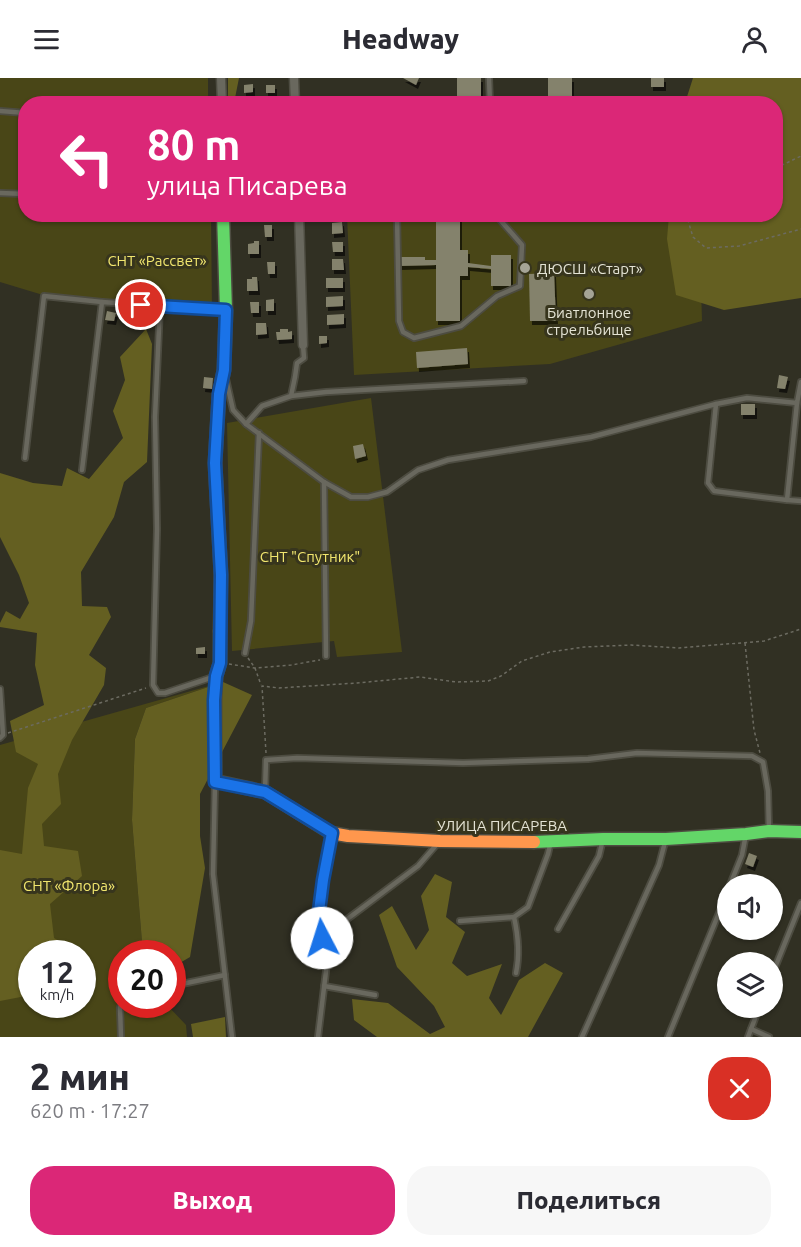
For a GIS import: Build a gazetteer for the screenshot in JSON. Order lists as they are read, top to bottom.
{
  "streets": {
    "street": ["УЛИЦА ПИСАРЕВА"]
  },
  "parks": ["СНТ «Рассвет»", "СНТ \"Спутник\"", "СНТ «Флора»"],
  "places": ["ДЮСШ «Старт»", "Биатлонное стрельбище"],
  "page": {
    "header": "Headway",
    "turn": ["80 m", "улица Писарева"],
    "speed": "12 km/h",
    "limit": "20",
    "heading": ["2 мин", "620 m · 17:27"],
    "buttons": ["Выход", "Поделиться"]
  }
}
